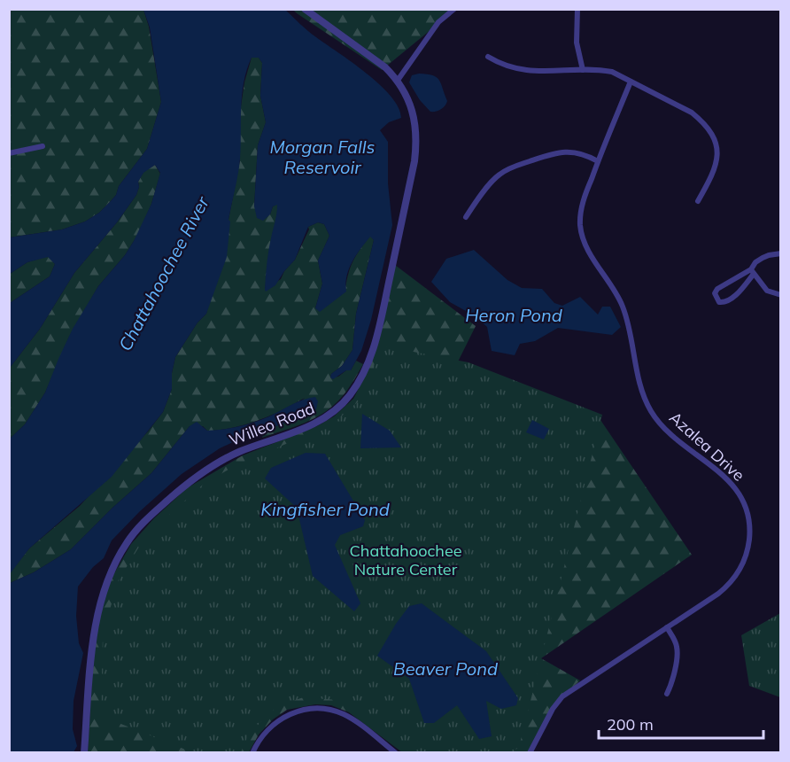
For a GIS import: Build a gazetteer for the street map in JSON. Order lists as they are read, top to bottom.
{
  "streets": {
    "street": ["Willeo Road", "Azalea Drive"]
  },
  "water": [
    "Morgan Falls Reservoir",
    "Chattahoochee River",
    "Heron Pond",
    "Kingfisher Pond",
    "Beaver Pond"
  ],
  "parks": ["Chattahoochee Nature Center"],
  "scale_bar": "200 m"
}
